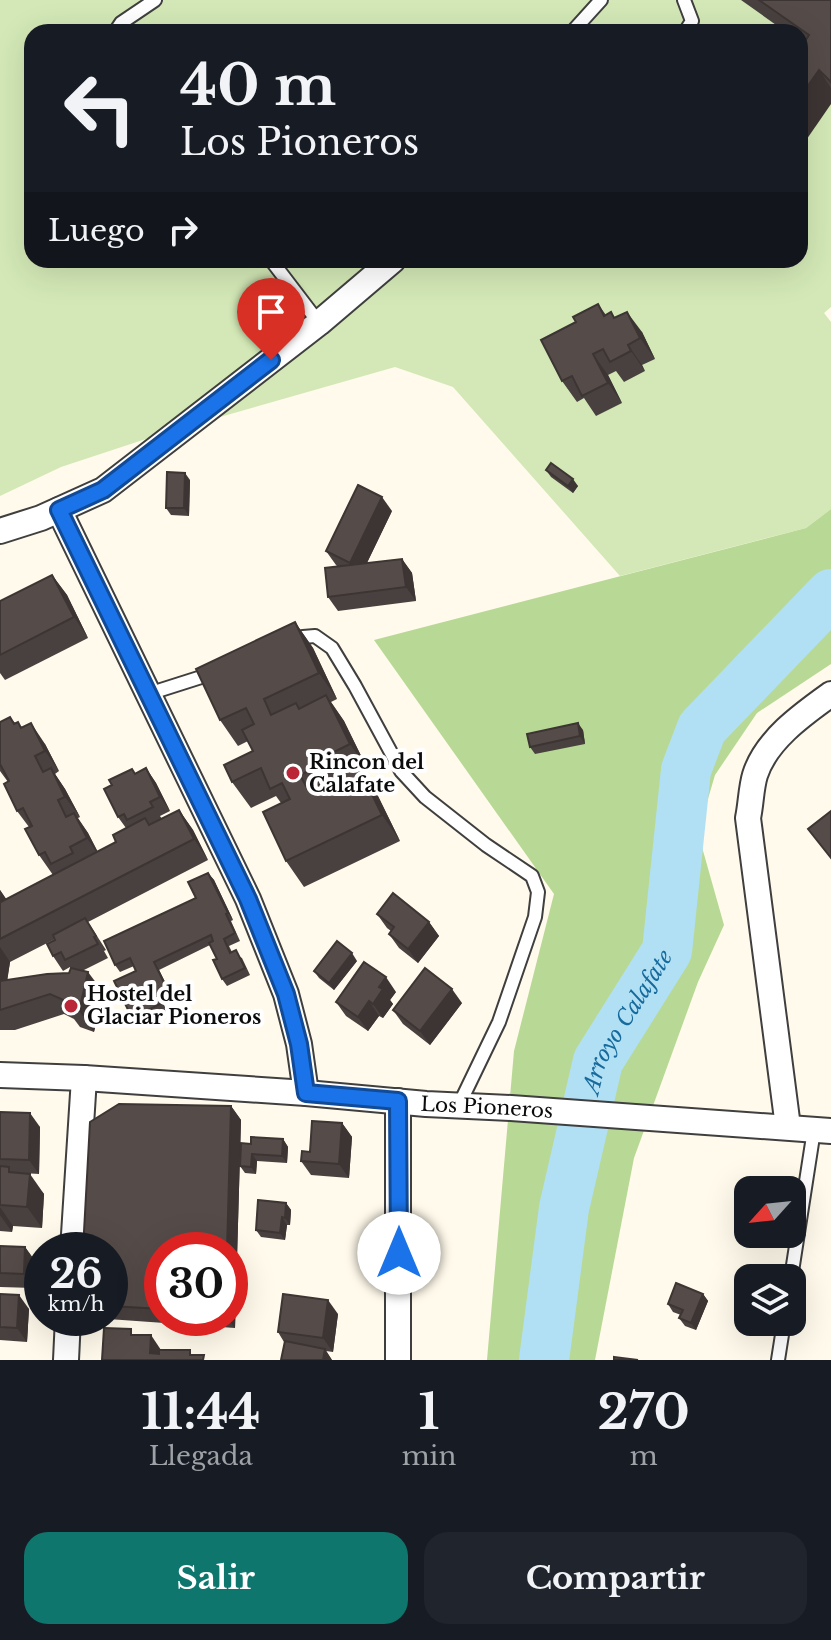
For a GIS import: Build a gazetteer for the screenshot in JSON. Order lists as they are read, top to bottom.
{
  "streets": {
    "street": ["Los Pioneros"]
  },
  "water": ["Arroyo Calafate"],
  "places": ["Rincon del Calafate", "Hostel del Glaciar Pioneros"],
  "north": "bottom left",
  "page": {
    "turn": ["40 m", "Los Pioneros"],
    "then": "Luego",
    "speed": "26 km/h",
    "limit": "30",
    "eta": [
      "11:44",
      "Llegada",
      "1",
      "min",
      "270",
      "m"
    ],
    "buttons": ["Salir", "Compartir"]
  }
}
